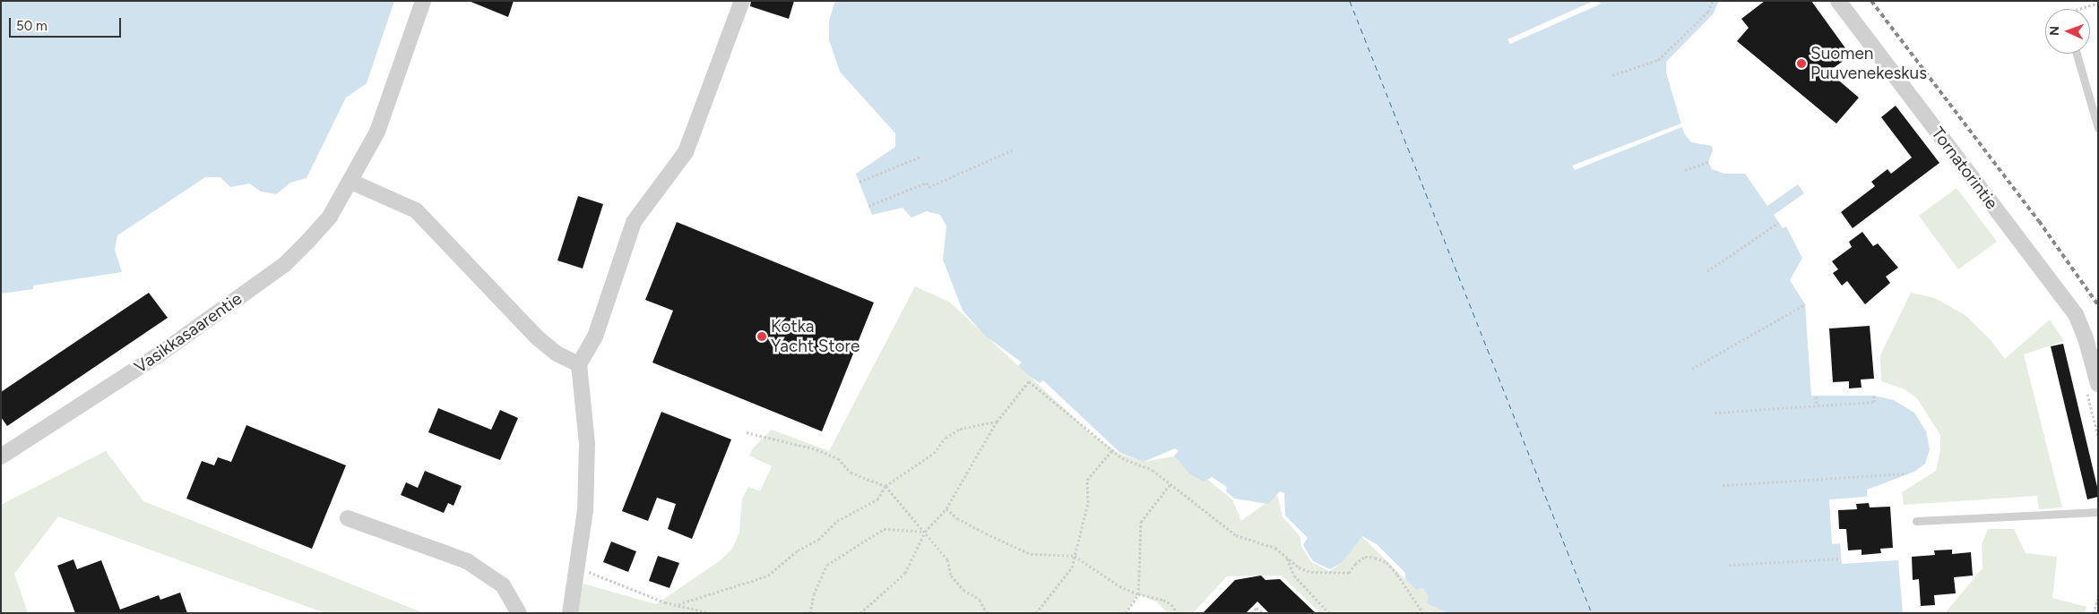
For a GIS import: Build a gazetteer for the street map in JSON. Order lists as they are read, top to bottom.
{
  "streets": {
    "street": ["Tornatorintie", "Vasikkasaarentie"]
  },
  "places": ["Suomen Puuvenekeskus", "Kotka Yacht Store"],
  "scale_bar": "50 m",
  "north": "left"
}
